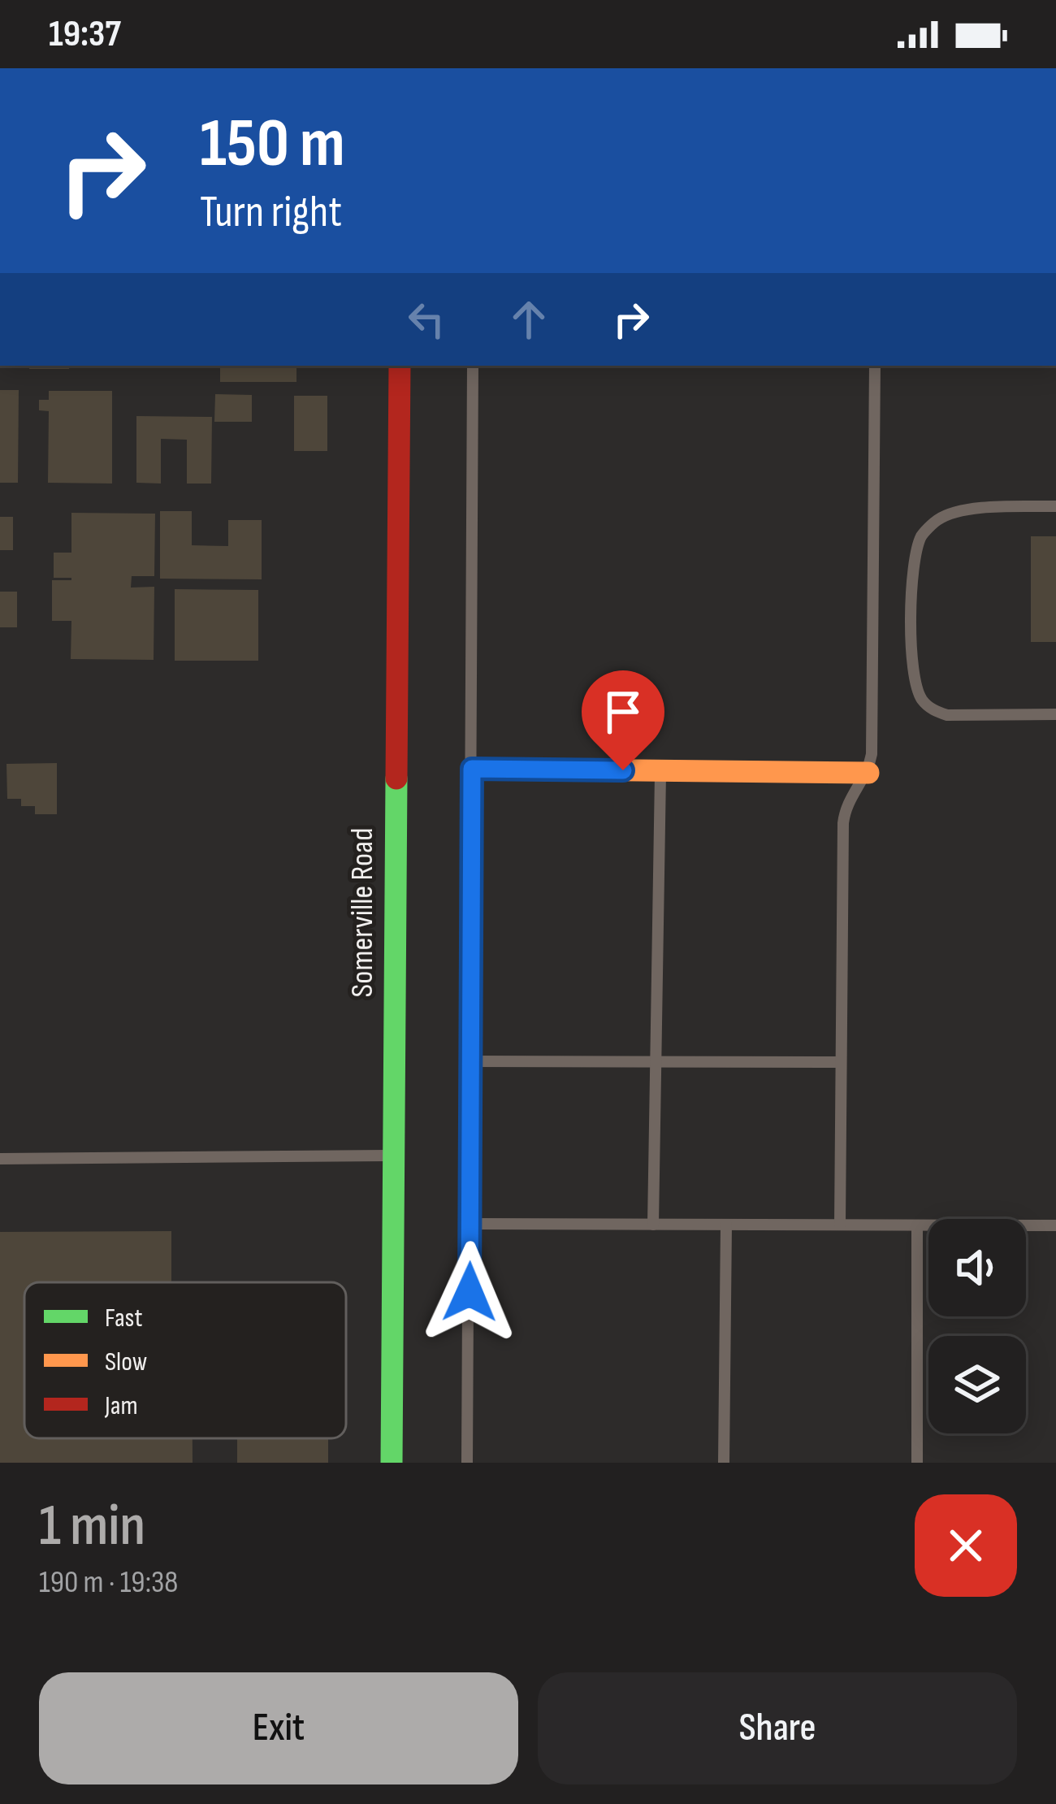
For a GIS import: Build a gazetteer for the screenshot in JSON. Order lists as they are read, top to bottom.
{
  "streets": {
    "main road": ["Somerville Road"]
  },
  "legend": ["Fast", "Slow", "Jam"],
  "page": {
    "status": "19:37",
    "turn": ["150 m", "Turn right"],
    "heading": ["1 min", "190 m · 19:38"],
    "buttons": ["Exit", "Share"]
  }
}
